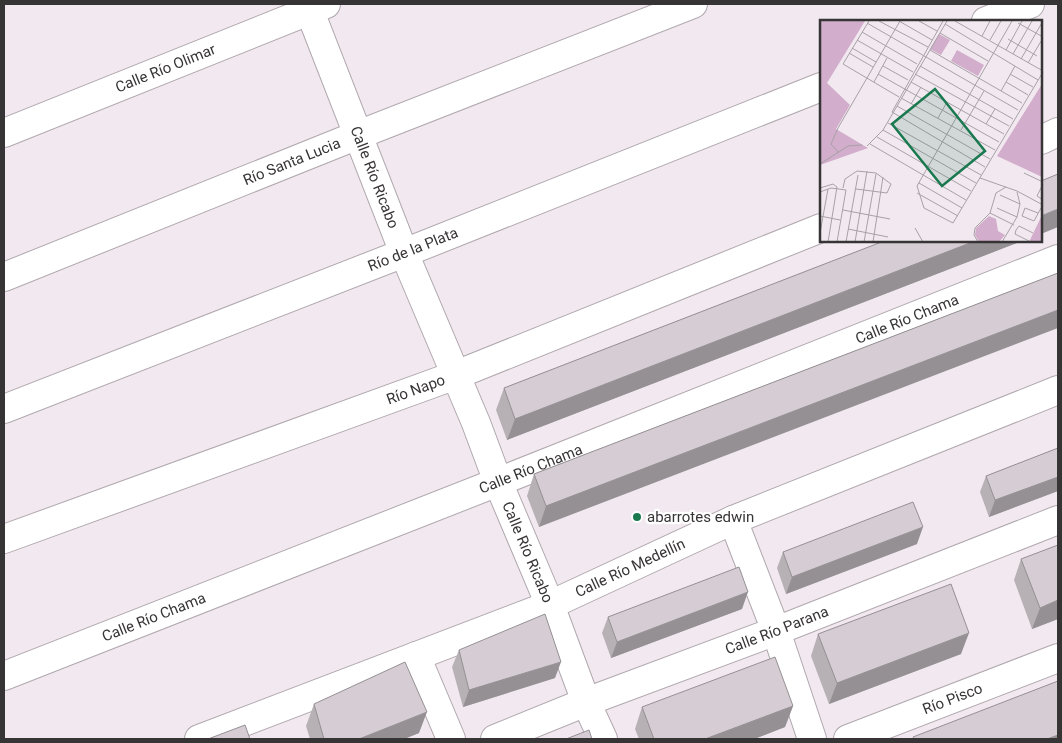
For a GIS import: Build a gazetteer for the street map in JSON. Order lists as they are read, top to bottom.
{
  "streets": {
    "street": [
      "Calle Río Olimar",
      "Río Santa Lucia",
      "Calle Río Ricabo",
      "Río de la Plata",
      "Calle Río Chama",
      "Río Napo",
      "Calle Río Medellín",
      "Calle Río Parana",
      "Río Pisco"
    ]
  },
  "crossings": [
    ["Calle Río Olimar", "Calle Río Ricabo"],
    ["Río Santa Lucia", "Calle Río Ricabo"],
    ["Calle Río Ricabo", "Río de la Plata"],
    ["Calle Río Ricabo", "Calle Río Chama"],
    ["Calle Río Ricabo", "Río Napo"],
    ["Calle Río Ricabo", "Calle Río Medellín"],
    ["Calle Río Ricabo", "Calle Río Parana"]
  ],
  "places": ["abarrotes edwin"]
}
